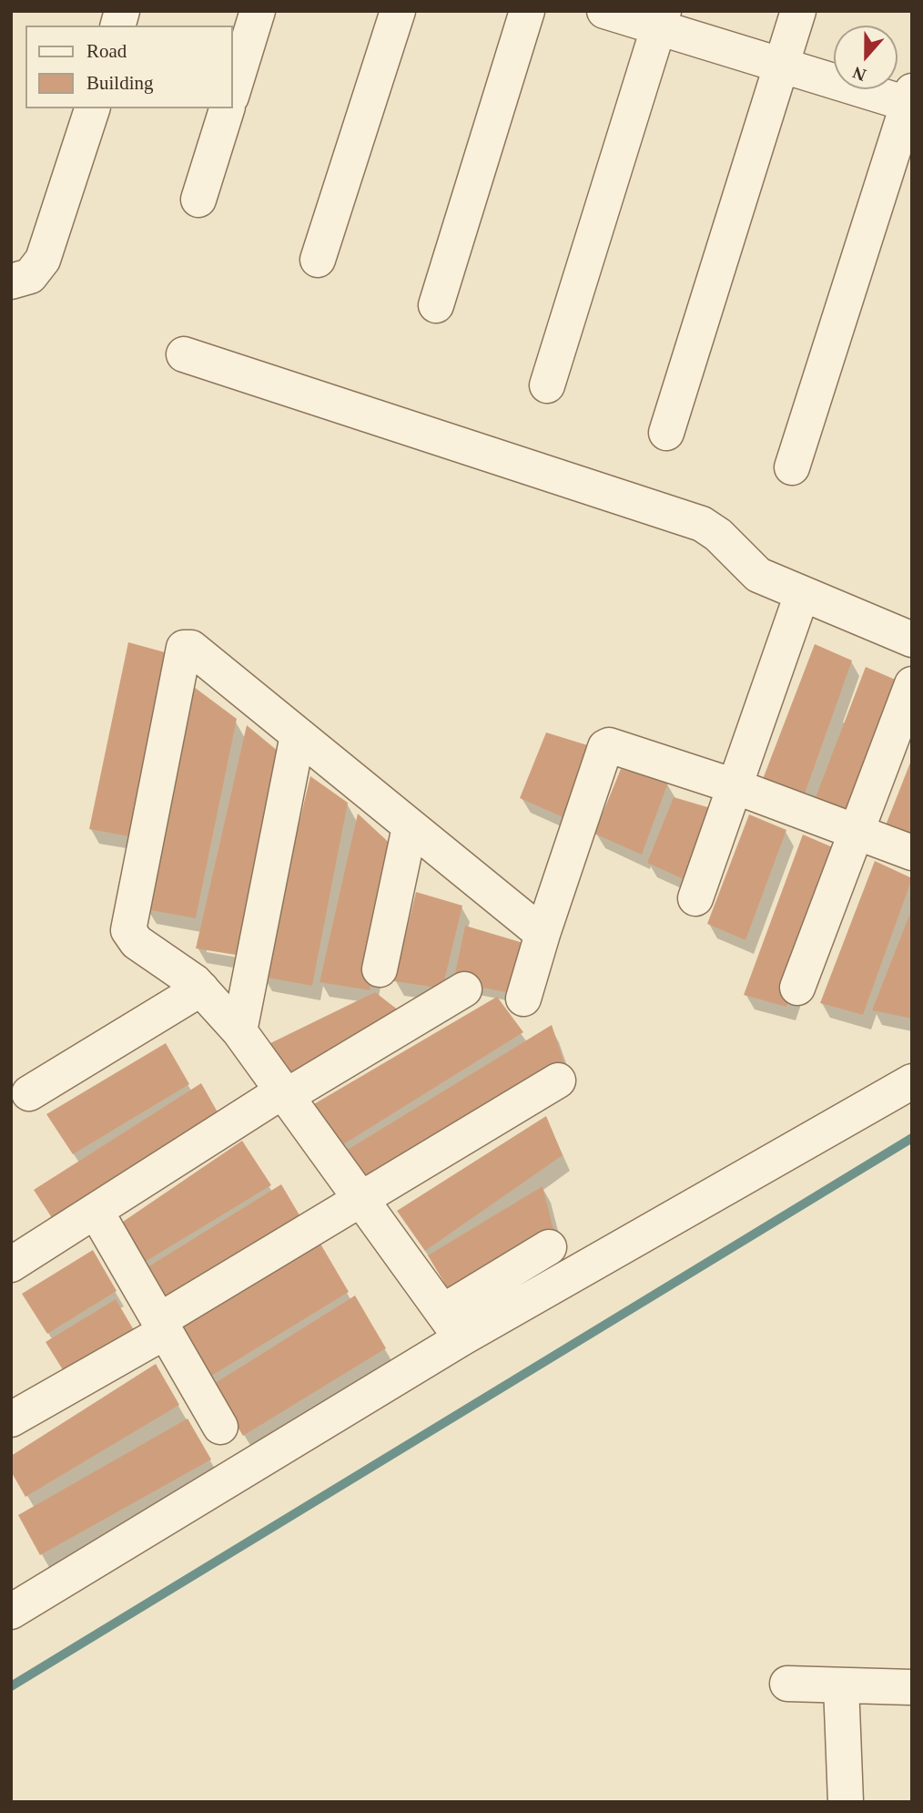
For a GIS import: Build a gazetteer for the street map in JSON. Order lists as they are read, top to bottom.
{
  "legend": ["Road", "Building"],
  "north": "bottom"
}
